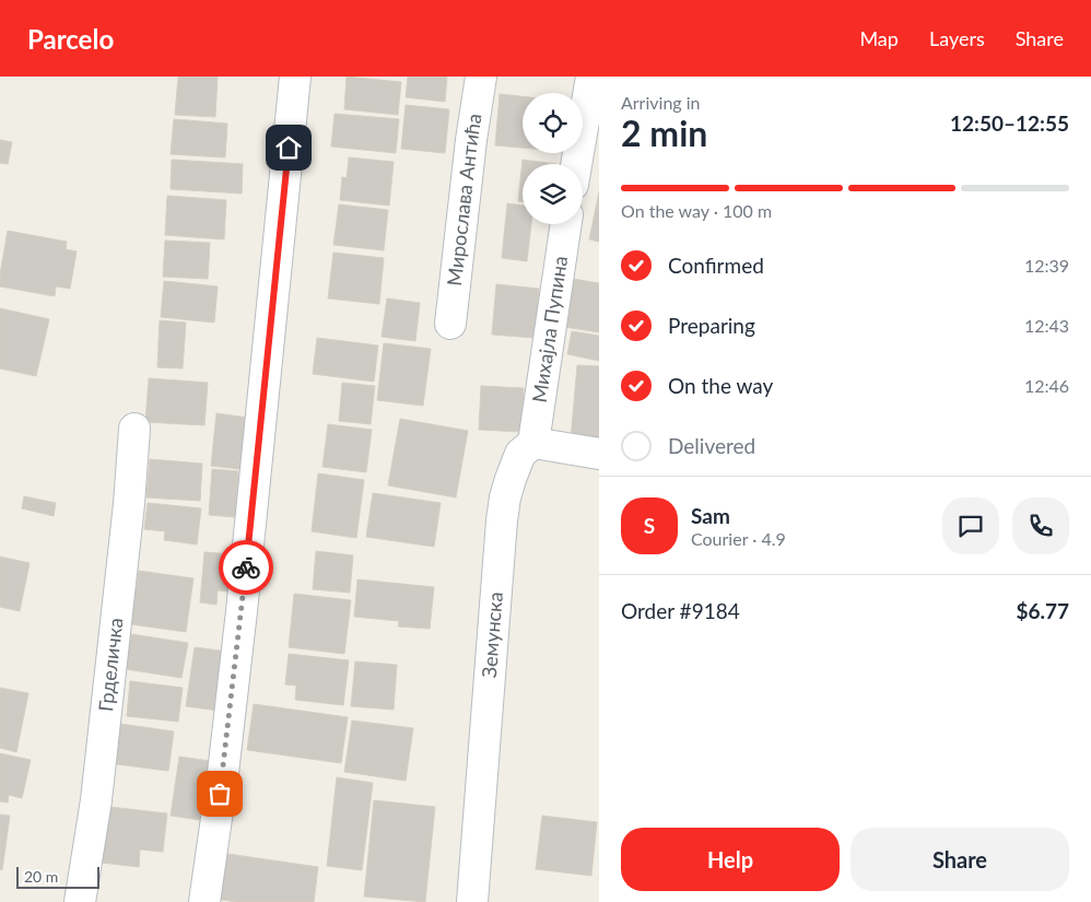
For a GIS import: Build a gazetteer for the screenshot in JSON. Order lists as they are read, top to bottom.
{
  "streets": {
    "street": [
      "Мирослава Антића",
      "Михајла Пупина",
      "Земунска",
      "Грделичка"
    ]
  },
  "crossings": [
    ["Михајла Пупина", "Земунска"]
  ],
  "scale_bar": "20 m",
  "page": {
    "header": "Parcelo",
    "nav": ["Map", "Layers", "Share"],
    "heading": ["2 min", "Arriving in", "12:50–12:55"],
    "panel": [
      "Sam",
      "Courier · 4.9",
      "Order #9184",
      "$6.77"
    ],
    "bar": "On the way · 100 m",
    "list": [
      ["Confirmed", "12:39"],
      ["Preparing", "12:43"],
      ["On the way", "12:46"],
      "Delivered"
    ],
    "round": "S",
    "buttons": ["Help", "Share"],
    "scale": "20 m"
  }
}
